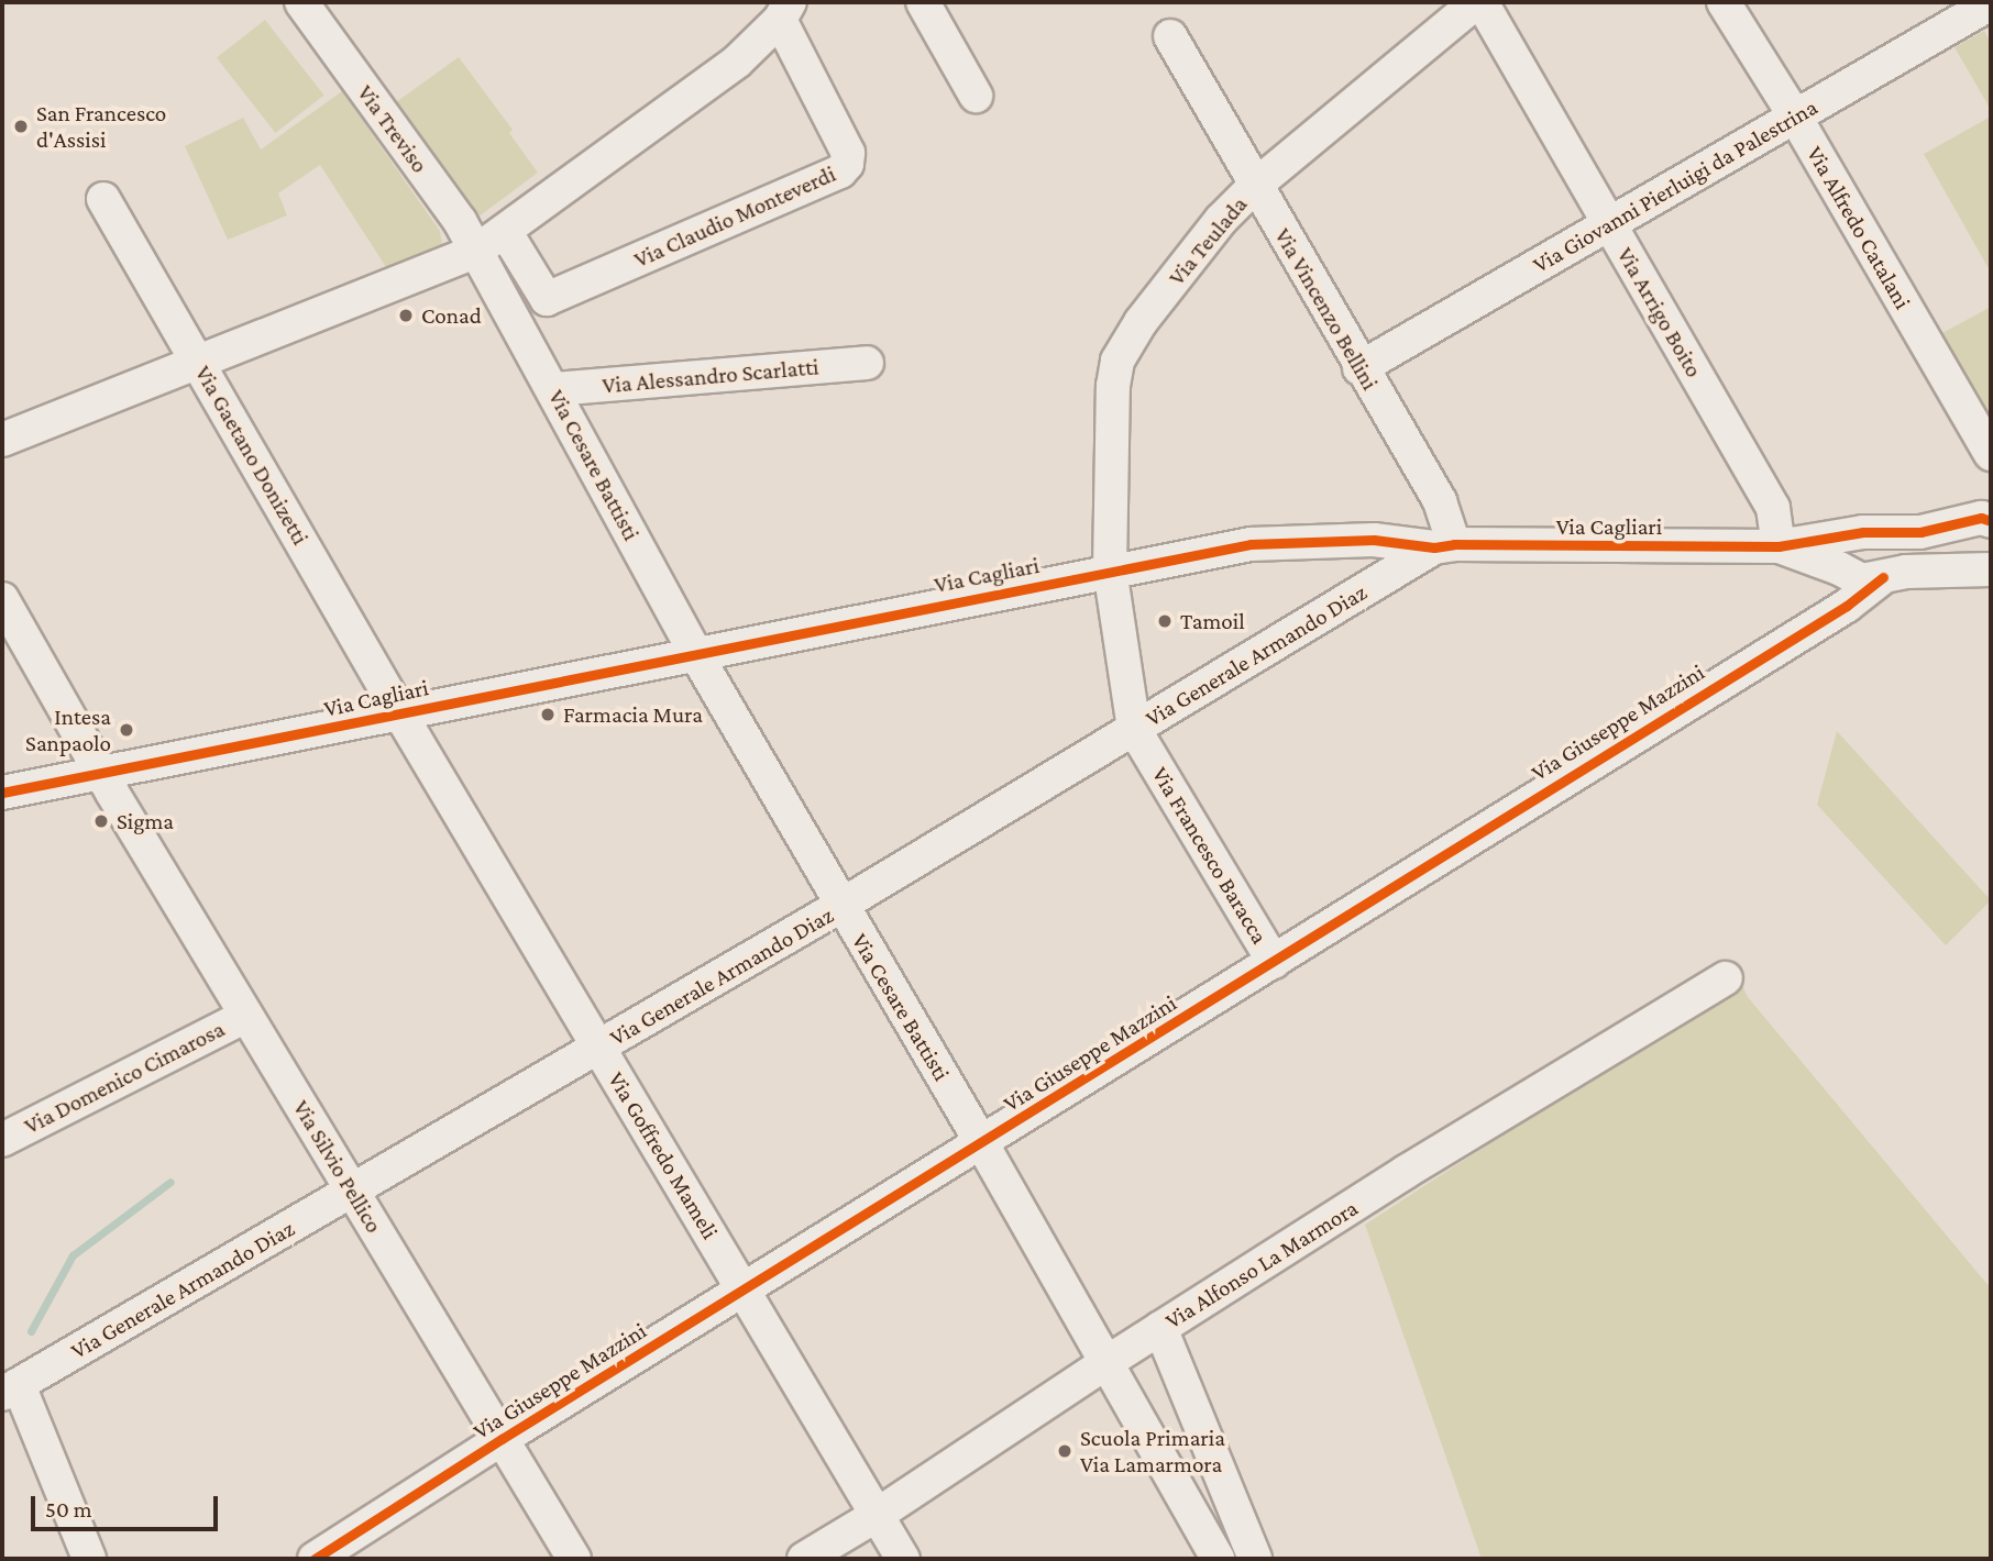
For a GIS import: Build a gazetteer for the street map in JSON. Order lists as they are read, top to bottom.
{
  "streets": {
    "street": [
      "Via Treviso",
      "Via Giovanni Pierluigi da Palestrina",
      "Via Claudio Monteverdi",
      "Via Alfredo Catalani",
      "Via Teulada",
      "Via Vincenzo Bellini",
      "Via Arrigo Boito",
      "Via Alessandro Scarlatti",
      "Via Gaetano Donizetti",
      "Via Cesare Battisti",
      "Via Cagliari",
      "Via Generale Armando Diaz",
      "Via Giuseppe Mazzini",
      "Via Francesco Baracca",
      "Via Domenico Cimarosa",
      "Via Goffredo Mameli",
      "Via Silvio Pellico",
      "Via Alfonso La Marmora"
    ]
  },
  "crossings": [
    ["Via Treviso", "Via Claudio Monteverdi"],
    ["Via Treviso", "Via Cesare Battisti"],
    ["Via Giovanni Pierluigi da Palestrina", "Via Alfredo Catalani"],
    ["Via Giovanni Pierluigi da Palestrina", "Via Vincenzo Bellini"],
    ["Via Giovanni Pierluigi da Palestrina", "Via Arrigo Boito"],
    ["Via Claudio Monteverdi", "Via Gaetano Donizetti"],
    ["Via Claudio Monteverdi", "Via Cesare Battisti"],
    ["Via Teulada", "Via Vincenzo Bellini"],
    ["Via Teulada", "Via Cagliari"],
    ["Via Teulada", "Via Francesco Baracca"],
    ["Via Vincenzo Bellini", "Via Cagliari"],
    ["Via Vincenzo Bellini", "Via Generale Armando Diaz"],
    ["Via Arrigo Boito", "Via Cagliari"],
    ["Via Alessandro Scarlatti", "Via Cesare Battisti"],
    ["Via Gaetano Donizetti", "Via Cagliari"],
    ["Via Gaetano Donizetti", "Via Goffredo Mameli"],
    ["Via Cesare Battisti", "Via Cagliari"],
    ["Via Cesare Battisti", "Via Generale Armando Diaz"],
    ["Via Cesare Battisti", "Via Giuseppe Mazzini"],
    ["Via Cesare Battisti", "Via Alfonso La Marmora"],
    ["Via Cagliari", "Via Generale Armando Diaz"],
    ["Via Cagliari", "Via Giuseppe Mazzini"],
    ["Via Cagliari", "Via Francesco Baracca"],
    ["Via Cagliari", "Via Goffredo Mameli"],
    ["Via Cagliari", "Via Silvio Pellico"],
    ["Via Generale Armando Diaz", "Via Francesco Baracca"],
    ["Via Generale Armando Diaz", "Via Goffredo Mameli"],
    ["Via Generale Armando Diaz", "Via Silvio Pellico"],
    ["Via Giuseppe Mazzini", "Via Francesco Baracca"],
    ["Via Giuseppe Mazzini", "Via Goffredo Mameli"],
    ["Via Giuseppe Mazzini", "Via Silvio Pellico"],
    ["Via Domenico Cimarosa", "Via Silvio Pellico"],
    ["Via Goffredo Mameli", "Via Alfonso La Marmora"]
  ],
  "places": [
    "San Francesco d'Assisi",
    "Conad",
    "Tamoil",
    "Farmacia Mura",
    "Intesa Sanpaolo",
    "Sigma",
    "Scuola Primaria Via Lamarmora"
  ],
  "scale_bar": "50 m"
}
